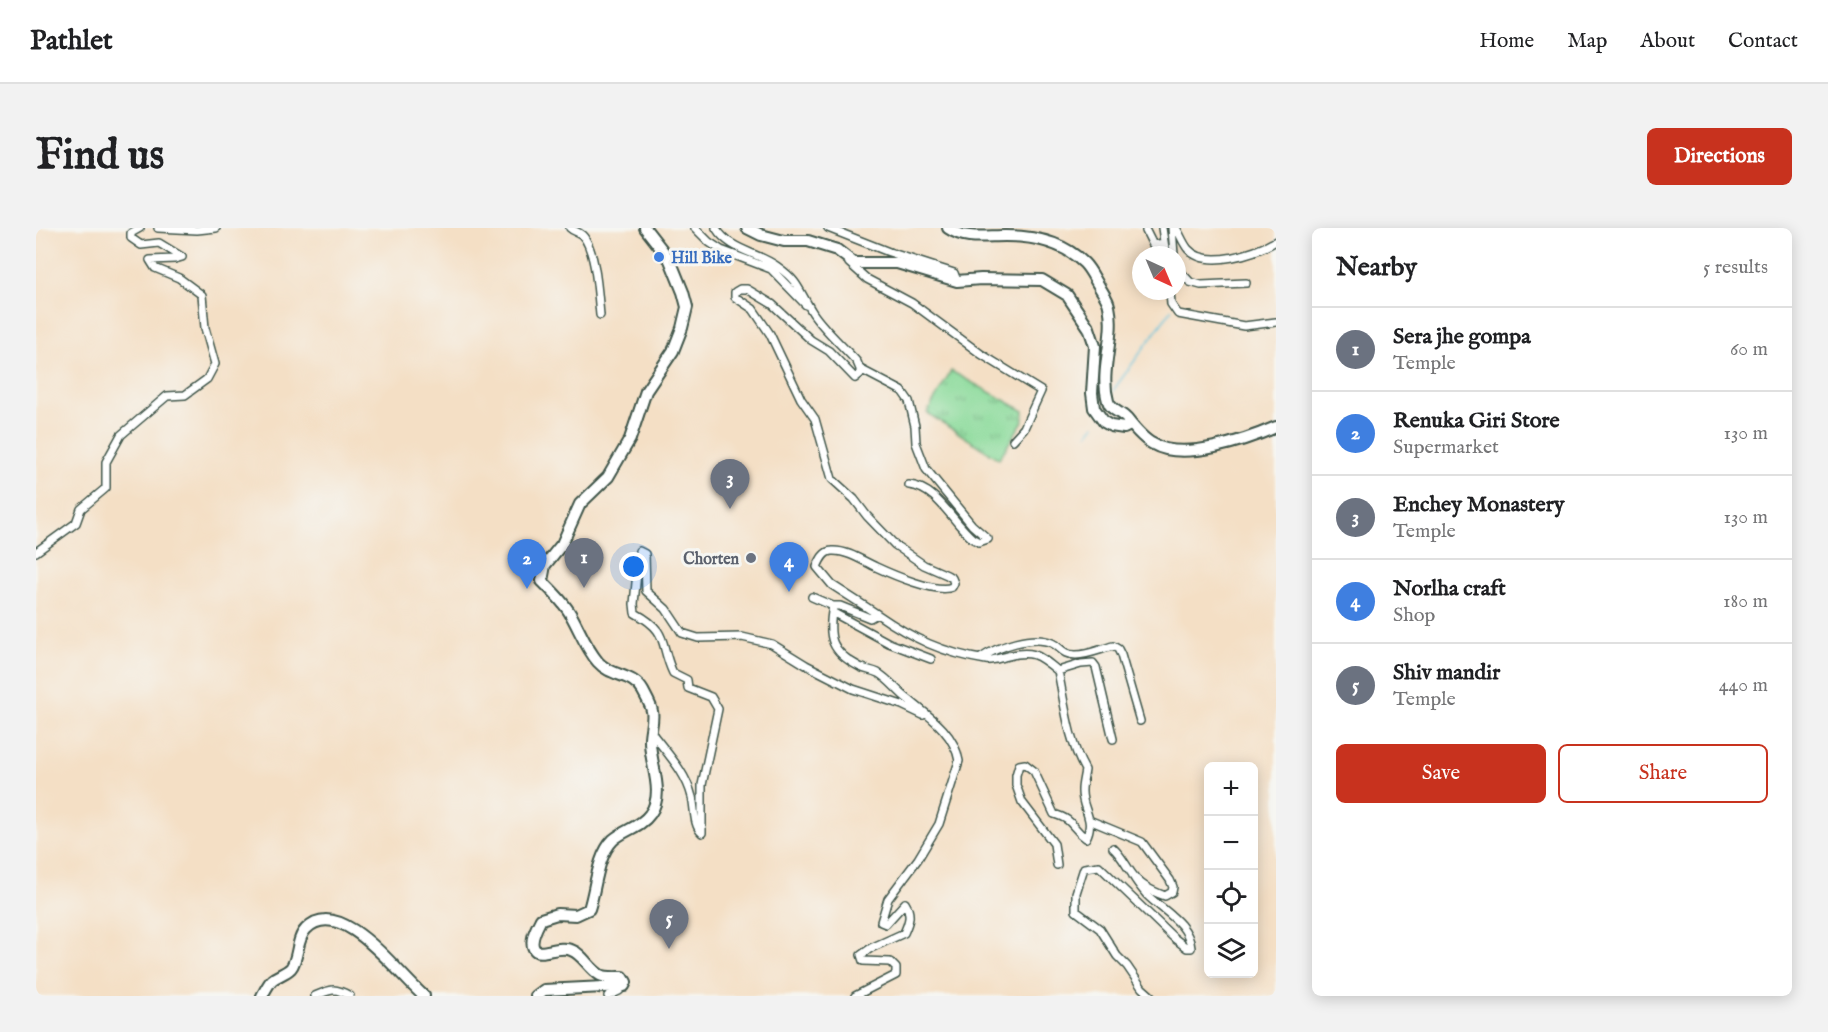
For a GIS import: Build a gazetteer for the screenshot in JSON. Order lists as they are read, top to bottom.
{
  "places": ["Hill Bike", "Chorten"],
  "north": "bottom right",
  "page": {
    "header": "Pathlet",
    "nav": [
      "Home",
      "Map",
      "About",
      "Contact"
    ],
    "buttons": [
      "Directions",
      ["Save", "Share"]
    ],
    "title": "Find us",
    "heading": ["Nearby", "5 results"],
    "list": [
      {
        "mark": "1",
        "name": "Sera jhe gompa",
        "note": "Temple",
        "value": "60 m"
      },
      {
        "mark": "2",
        "name": "Renuka Giri Store",
        "note": "Supermarket",
        "value": "130 m"
      },
      {
        "mark": "3",
        "name": "Enchey Monastery",
        "note": "Temple",
        "value": "130 m"
      },
      {
        "mark": "4",
        "name": "Norlha craft",
        "note": "Shop",
        "value": "180 m"
      },
      {
        "mark": "5",
        "name": "Shiv mandir",
        "note": "Temple",
        "value": "440 m"
      }
    ],
    "pins": [
      "3",
      "1",
      "2",
      "4",
      "5"
    ],
    "map_buttons": ["+", "−"]
  }
}
